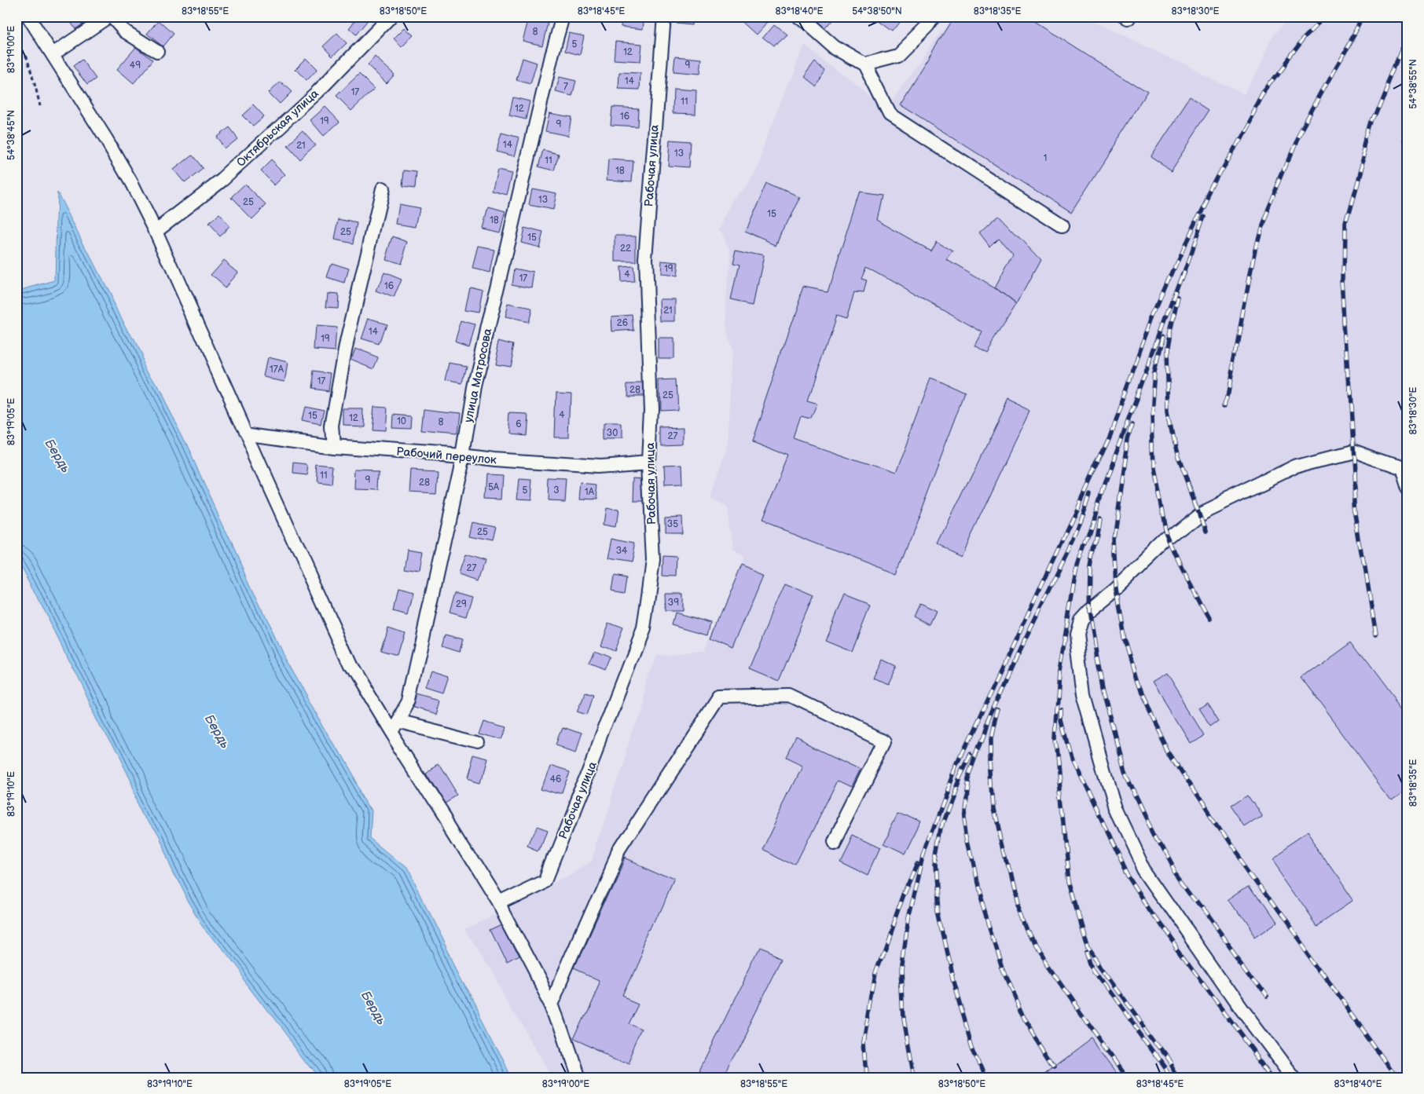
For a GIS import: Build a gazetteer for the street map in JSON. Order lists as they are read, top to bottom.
{
  "streets": {
    "street": [
      "Октябрьская улица",
      "Рабочая улица",
      "улица Матросова",
      "Рабочий переулок"
    ]
  },
  "crossings": [
    ["Рабочая улица", "Рабочий переулок"],
    ["улица Матросова", "Рабочий переулок"]
  ],
  "water": ["Бердь"],
  "house_numbers": [
    "8",
    "5",
    "12",
    "49",
    "9",
    "14",
    "7",
    "17",
    "11",
    "12",
    "16",
    "19",
    "9",
    "14",
    "21",
    "13",
    "1",
    "11",
    "18",
    "13",
    "25",
    "15",
    "18",
    "25",
    "15",
    "22",
    "19",
    "4",
    "17",
    "16",
    "21",
    "26",
    "14",
    "19",
    "17А",
    "17",
    "28",
    "25",
    "4",
    "15",
    "12",
    "10",
    "8",
    "6",
    "30",
    "27",
    "11",
    "9",
    "28",
    "5А",
    "5",
    "3",
    "1А",
    "35",
    "25",
    "34",
    "27",
    "39",
    "29",
    "46"
  ],
  "coordinates": [
    "83°18'55\"E",
    "83°18'50\"E",
    "83°18'45\"E",
    "83°18'40\"E",
    "54°38'50\"N",
    "83°18'35\"E",
    "83°18'30\"E",
    "83°19'00\"E",
    "54°38'55\"N",
    "54°38'45\"N",
    "83°19'05\"E",
    "83°19'10\"E"
  ]
}
